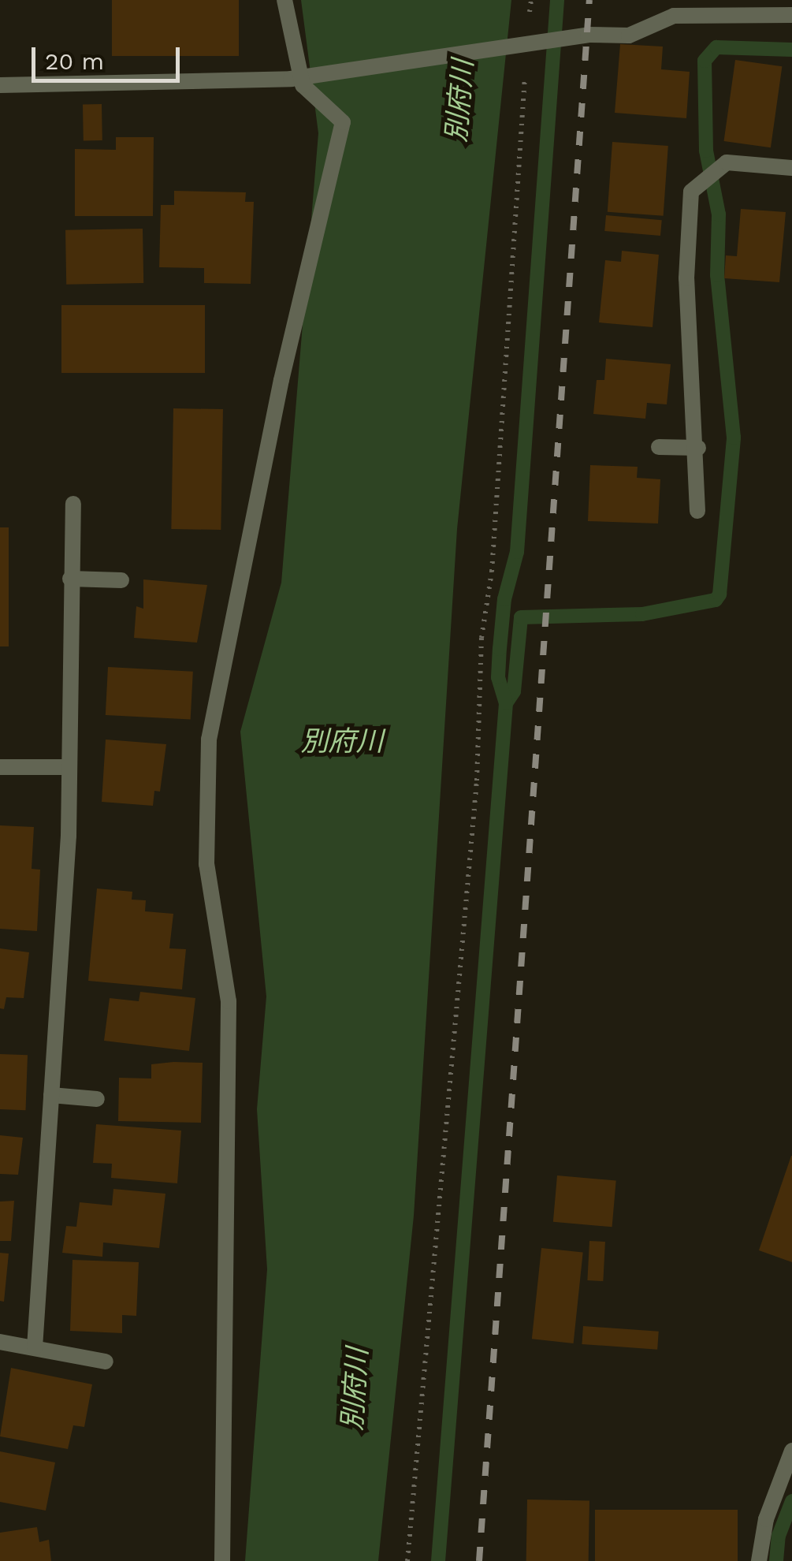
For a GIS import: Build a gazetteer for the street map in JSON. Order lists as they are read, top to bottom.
{
  "water": ["別府川"],
  "scale_bar": "20 m"
}
